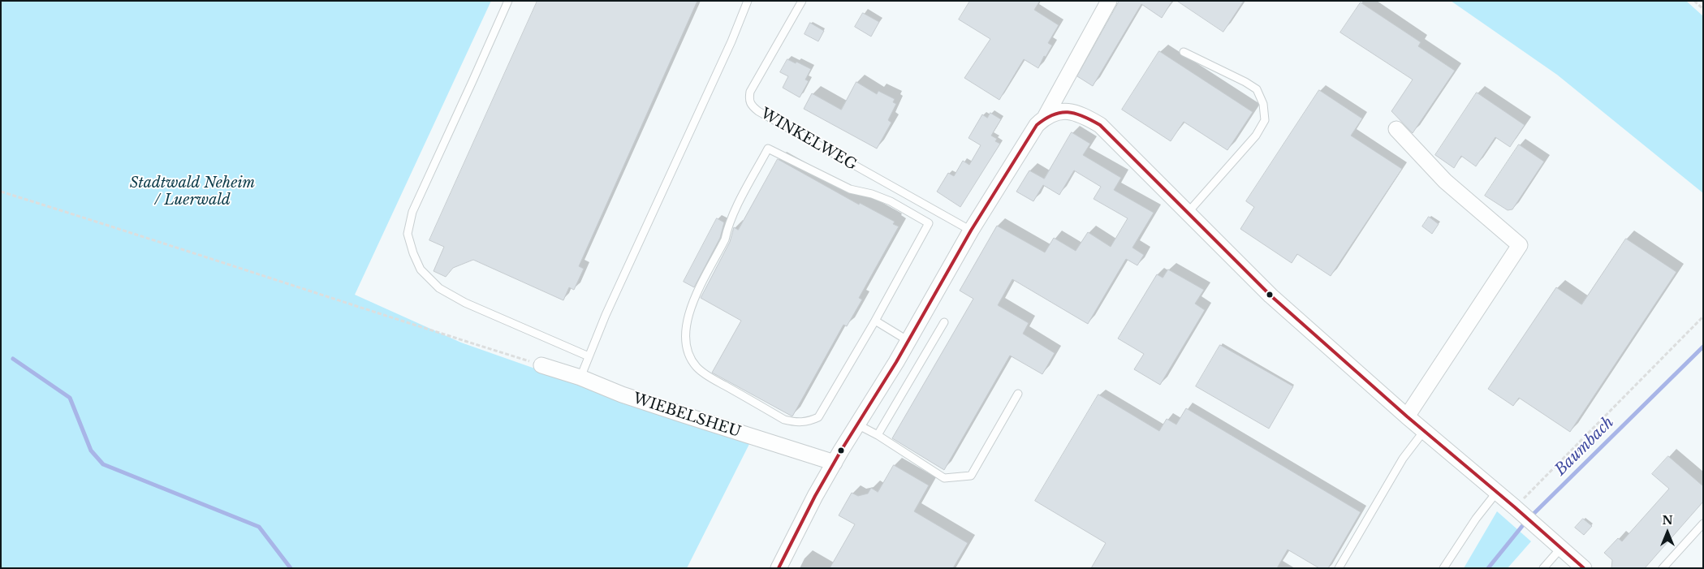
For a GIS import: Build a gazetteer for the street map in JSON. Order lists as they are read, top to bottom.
{
  "streets": {
    "street": ["WIEBELSHEU"],
    "lane": ["WINKELWEG"]
  },
  "water": ["Baumbach"],
  "parks": ["Stadtwald Neheim / Luerwald"],
  "north": "top"
}
